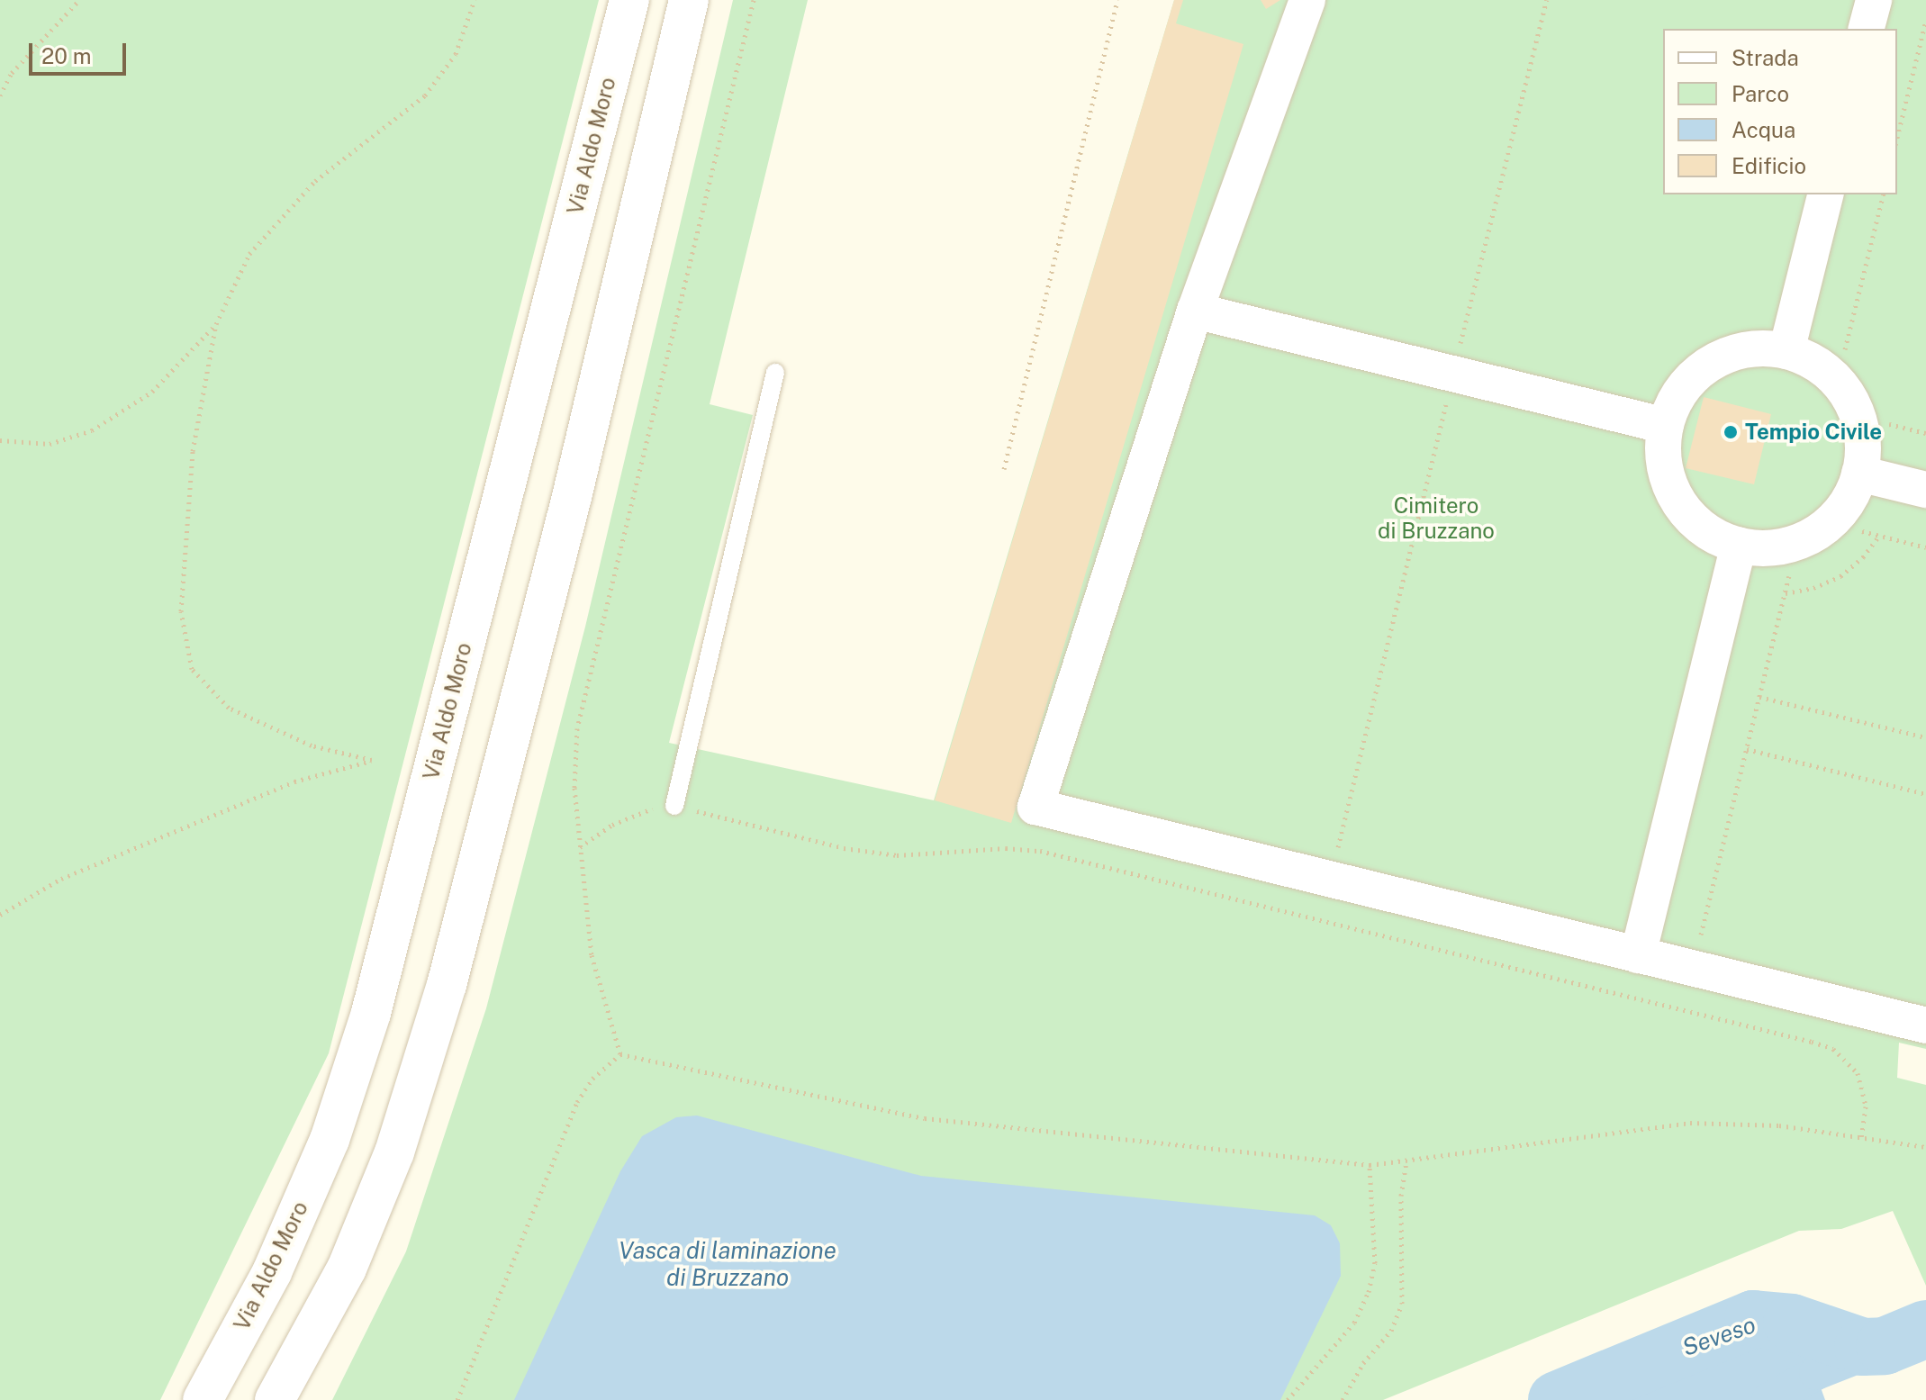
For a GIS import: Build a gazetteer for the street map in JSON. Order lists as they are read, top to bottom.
{
  "streets": {
    "main road": ["Via Aldo Moro"]
  },
  "water": ["Vasca di laminazione di Bruzzano", "Seveso"],
  "parks": ["Cimitero di Bruzzano"],
  "places": ["Tempio Civile"],
  "legend": [
    "Strada",
    "Parco",
    "Acqua",
    "Edificio"
  ],
  "scale_bar": "20 m"
}
